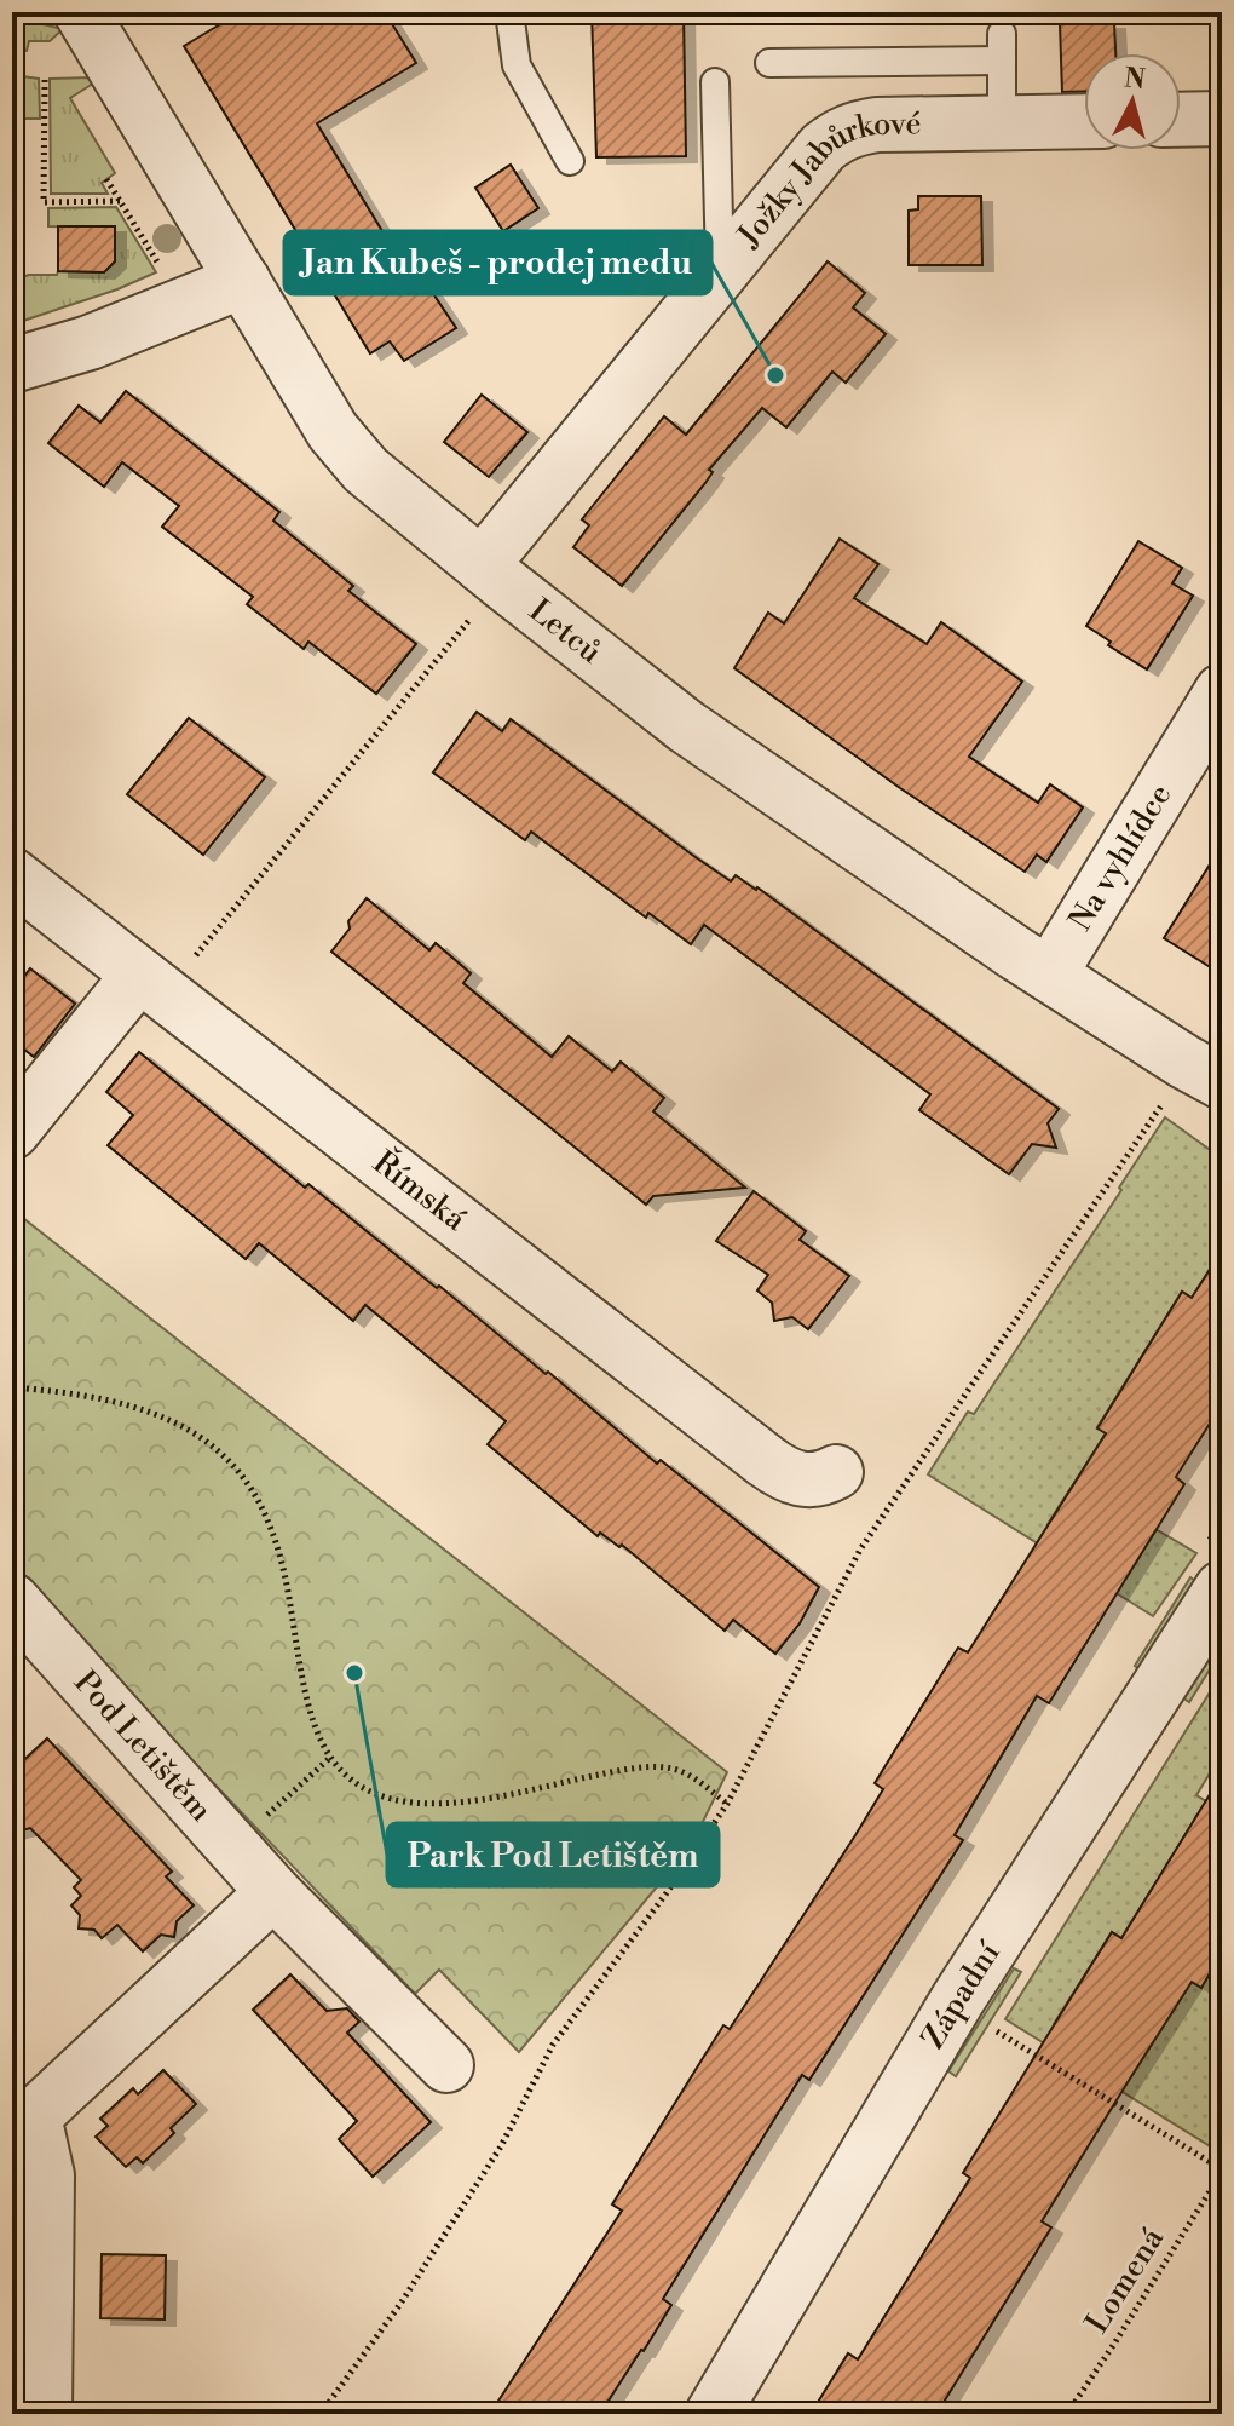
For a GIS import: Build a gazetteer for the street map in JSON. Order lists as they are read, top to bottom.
{
  "streets": {
    "street": [
      "Jožky Jabůrkové",
      "Letců",
      "Na vyhlídce",
      "Římská",
      "Pod Letištěm",
      "Západní"
    ],
    "path": ["Lomená"]
  },
  "crossings": [
    ["Jožky Jabůrkové", "Letců"],
    ["Letců", "Na vyhlídce"]
  ],
  "places": ["Jan Kubeš - prodej medu", "Park Pod Letištěm"],
  "north": "top"
}
